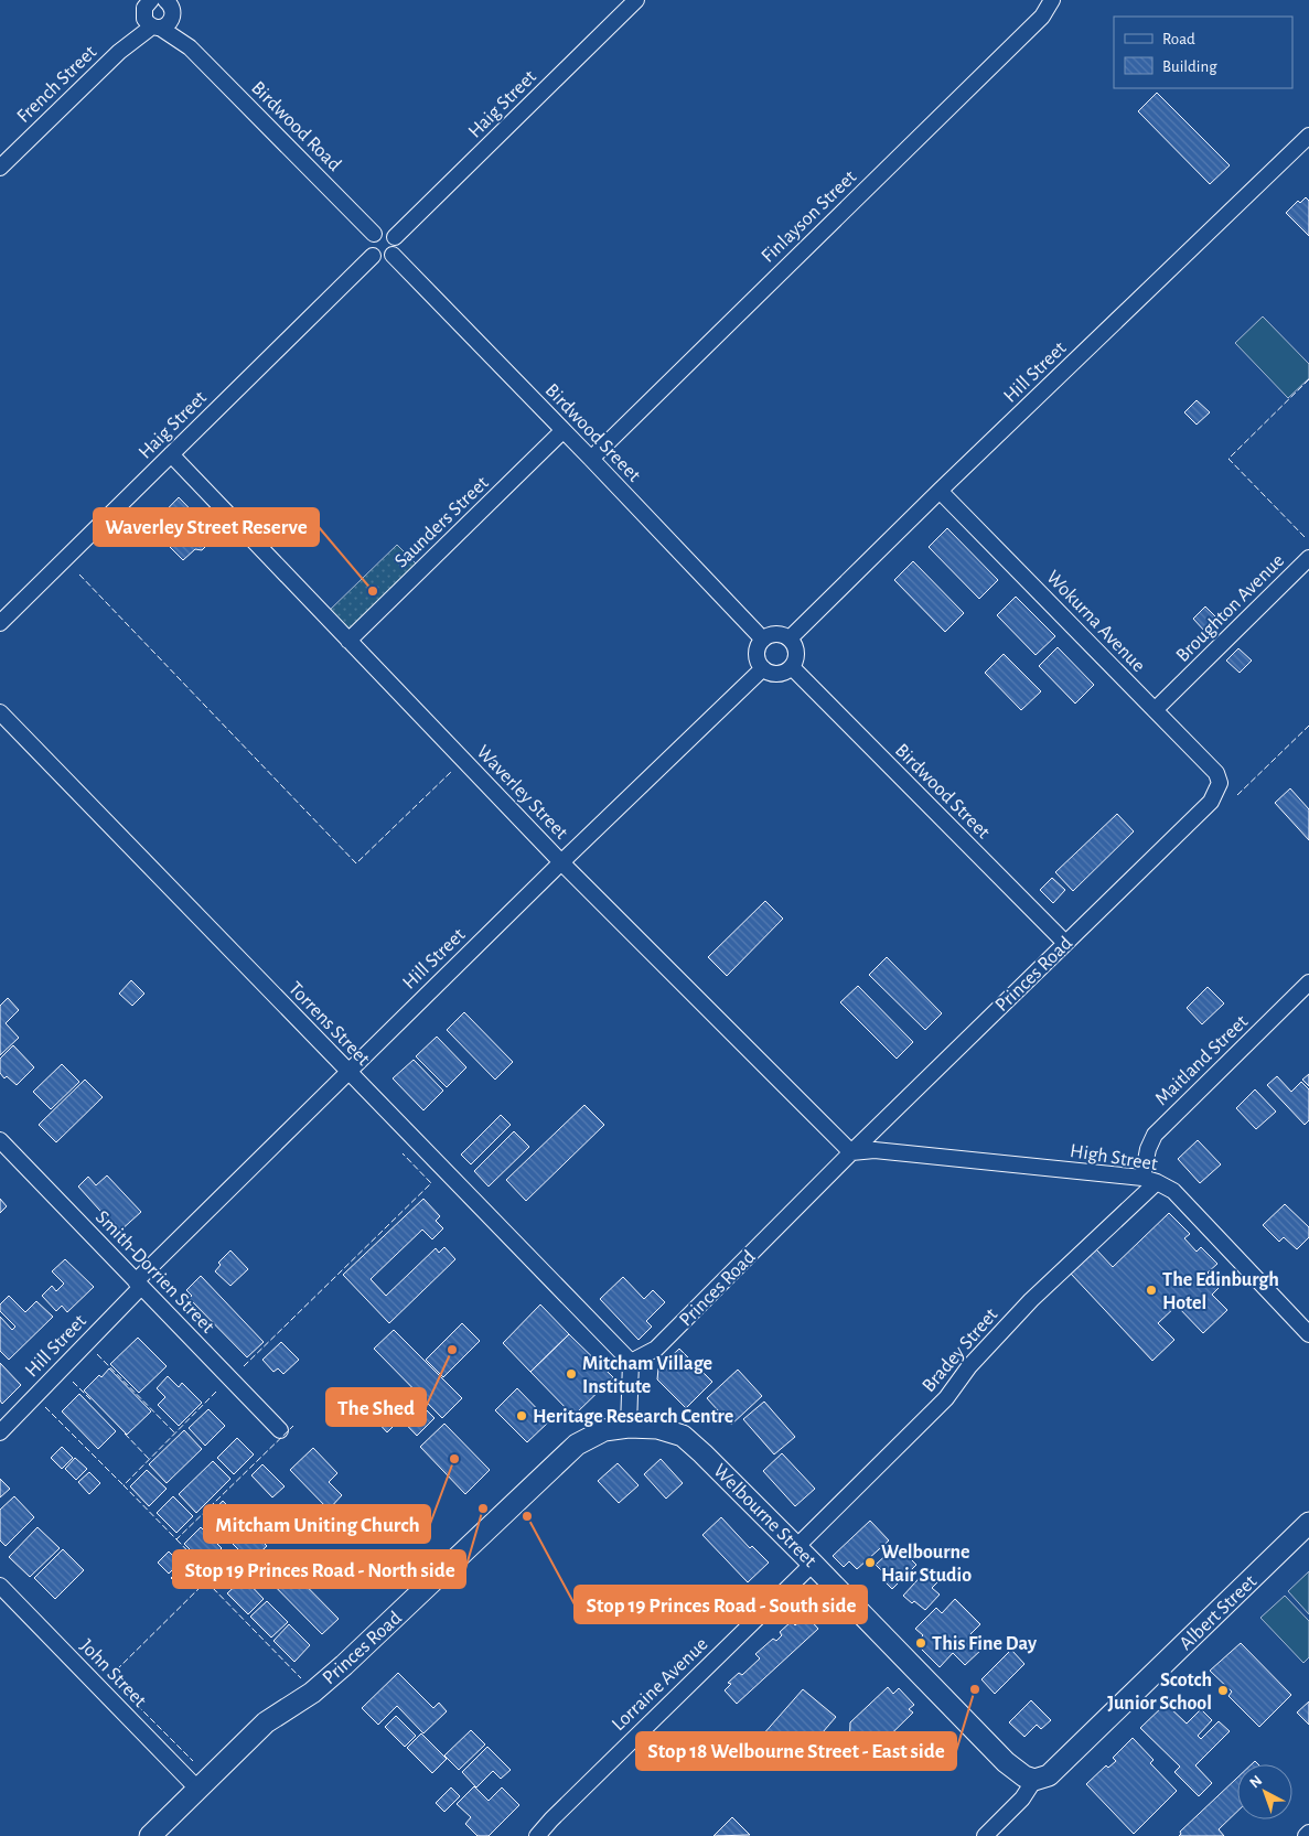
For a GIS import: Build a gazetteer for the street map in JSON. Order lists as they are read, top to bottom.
{
  "streets": {
    "street": [
      "French Street",
      "Haig Street",
      "Birdwood Road",
      "Finlayson Street",
      "Hill Street",
      "Birdwood Sreeet",
      "Saunders Street",
      "Broughton Avenue",
      "Wokurna Avenue",
      "Birdwood Street",
      "Waverley Street",
      "Princes Road",
      "Torrens Street",
      "Maitland Street",
      "High Street",
      "Smith-Dorrien Street",
      "Bradey Street",
      "Welbourne Street",
      "Albert Street",
      "John Street",
      "Lorraine Avenue"
    ]
  },
  "crossings": [
    ["French Street", "Birdwood Road"],
    ["Haig Street", "Birdwood Road"],
    ["Haig Street", "Birdwood Sreeet"],
    ["Haig Street", "Waverley Street"],
    ["Birdwood Road", "Birdwood Sreeet"],
    ["Finlayson Street", "Birdwood Sreeet"],
    ["Hill Street", "Birdwood Sreeet"],
    ["Hill Street", "Wokurna Avenue"],
    ["Hill Street", "Birdwood Street"],
    ["Hill Street", "Waverley Street"],
    ["Hill Street", "Torrens Street"],
    ["Hill Street", "Smith-Dorrien Street"],
    ["Birdwood Sreeet", "Saunders Street"],
    ["Birdwood Sreeet", "Birdwood Street"],
    ["Saunders Street", "Waverley Street"],
    ["Broughton Avenue", "Wokurna Avenue"],
    ["Wokurna Avenue", "Princes Road"],
    ["Birdwood Street", "Princes Road"],
    ["Waverley Street", "Princes Road"],
    ["Waverley Street", "High Street"],
    ["Princes Road", "Torrens Street"],
    ["Princes Road", "High Street"],
    ["Princes Road", "Welbourne Street"],
    ["Princes Road", "John Street"],
    ["Maitland Street", "High Street"],
    ["Maitland Street", "Bradey Street"],
    ["High Street", "Bradey Street"],
    ["Bradey Street", "Welbourne Street"],
    ["Welbourne Street", "Albert Street"],
    ["Welbourne Street", "Lorraine Avenue"]
  ],
  "places": [
    "Waverley Street Reserve",
    "The Edinburgh Hotel",
    "The Shed",
    "Mitcham Village Institute",
    "Heritage Research Centre",
    "Mitcham Uniting Church",
    "Stop 19 Princes Road - North side",
    "Stop 19 Princes Road - South side",
    "Welbourne Hair Studio",
    "This Fine Day",
    "Stop 18 Welbourne Street - East side",
    "Scotch Junior School"
  ],
  "legend": ["Road", "Building"],
  "north": "top left"
}
